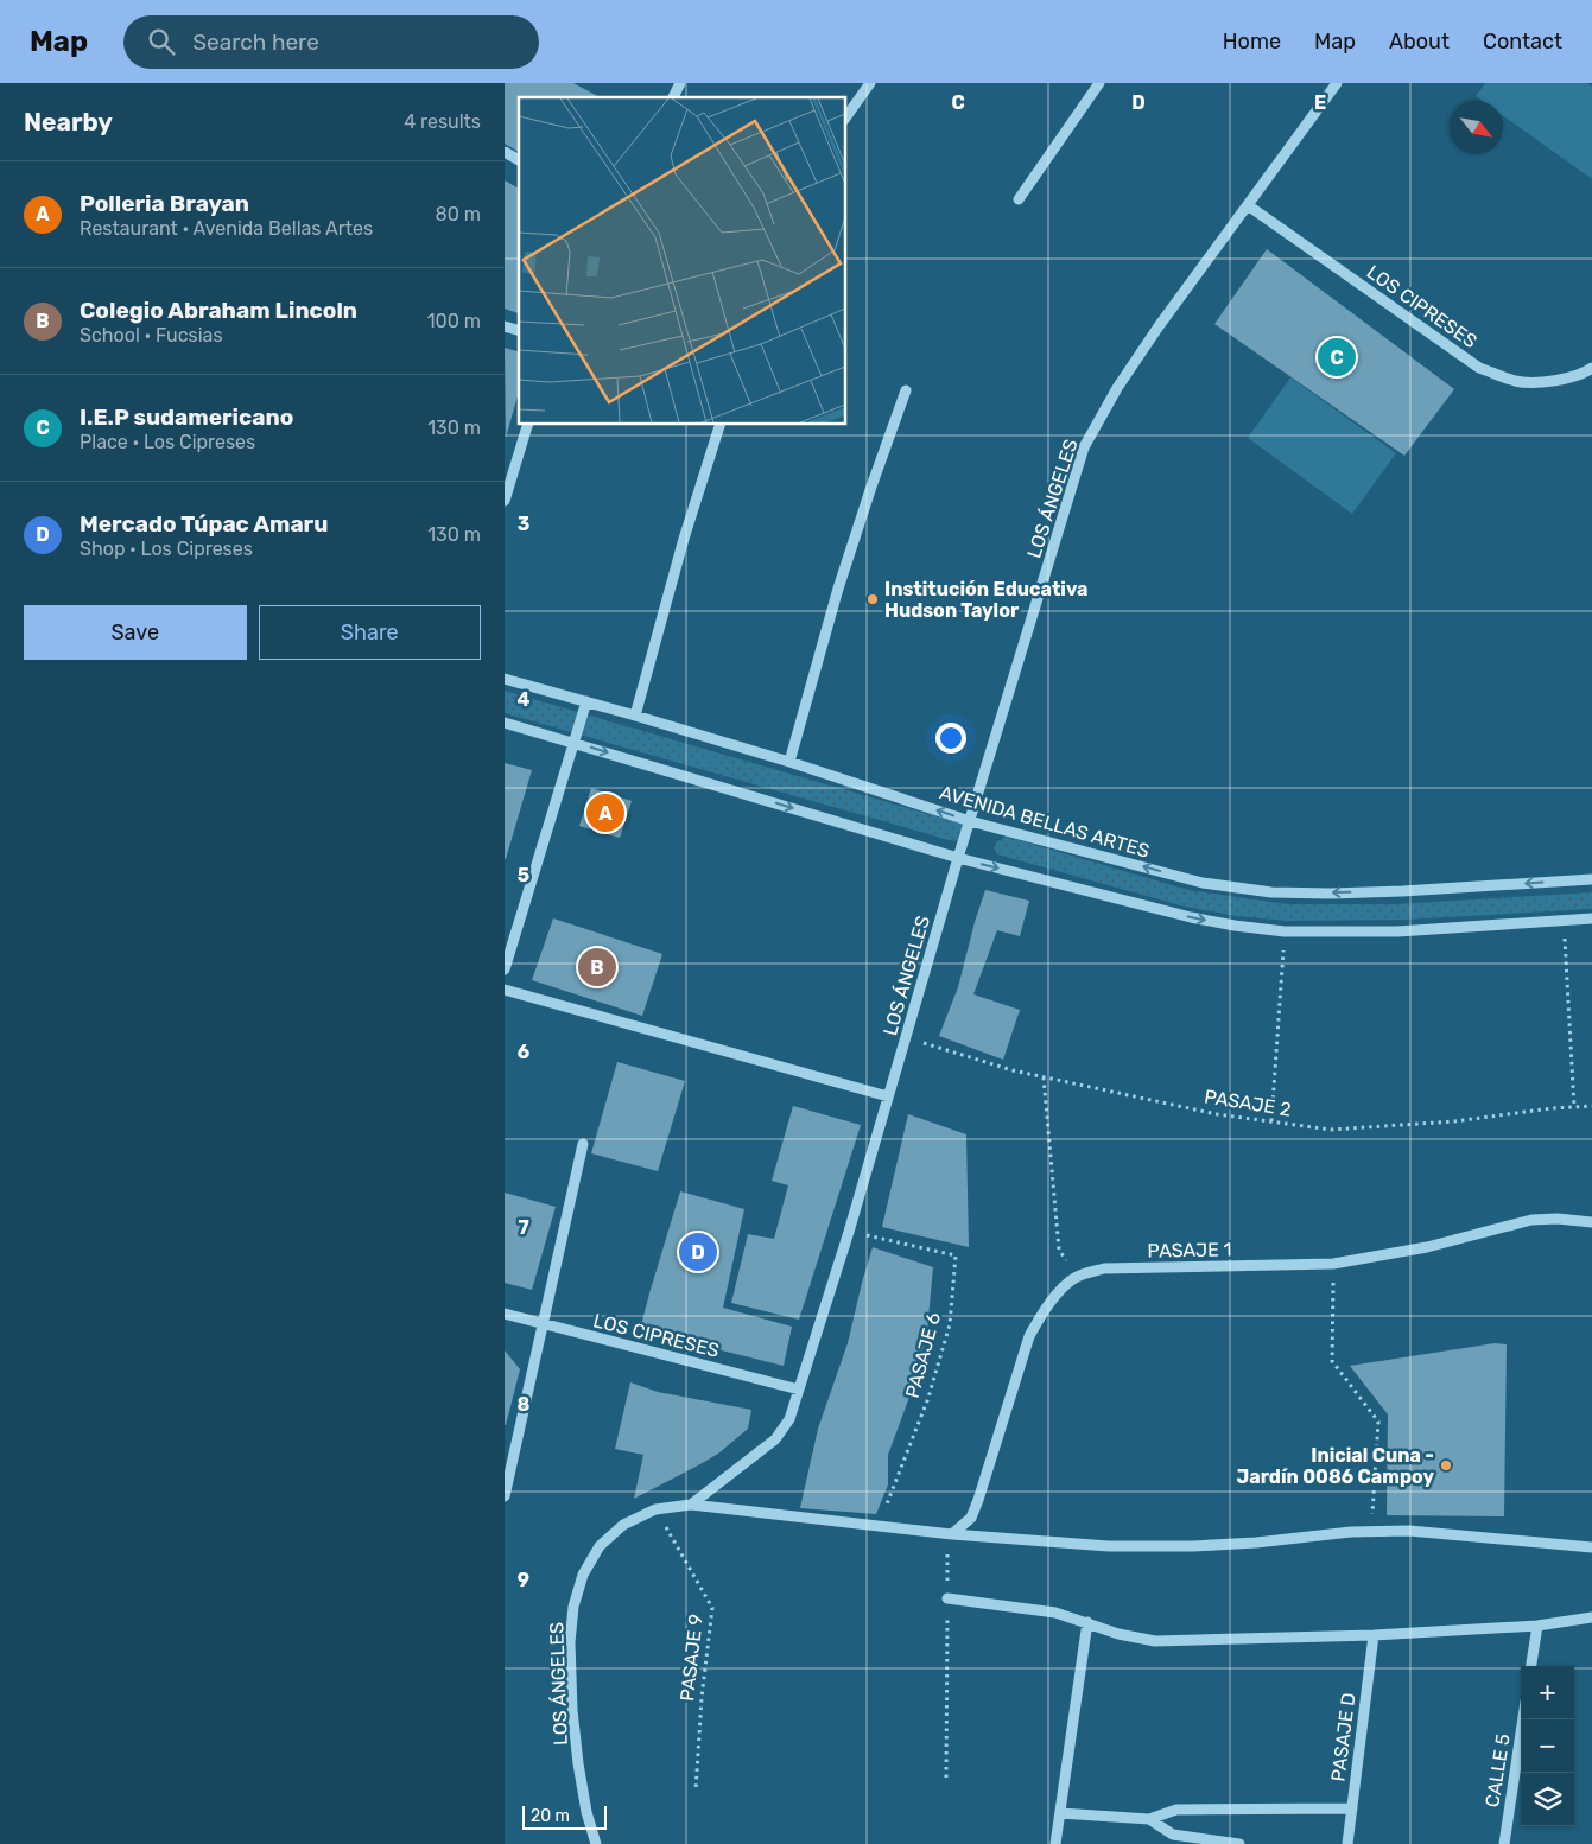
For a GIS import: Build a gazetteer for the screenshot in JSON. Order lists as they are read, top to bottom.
{
  "streets": {
    "street": [
      "LOS CIPRESES",
      "LOS ÁNGELES",
      "AVENIDA BELLAS ARTES",
      "PASAJE 1",
      "PASAJE D",
      "CALLE 5"
    ],
    "path": ["PASAJE 2", "PASAJE 6", "PASAJE 9"]
  },
  "crossings": [
    ["LOS CIPRESES", "LOS ÁNGELES"],
    ["LOS ÁNGELES", "AVENIDA BELLAS ARTES"],
    ["LOS ÁNGELES", "PASAJE 2"],
    ["LOS ÁNGELES", "PASAJE 6"],
    ["LOS ÁNGELES", "PASAJE 9"]
  ],
  "places": ["Institución Educativa Hudson Taylor", "Inicial Cuna - Jardín 0086 Campoy"],
  "scale_bar": "20 m",
  "north": "bottom right",
  "page": {
    "header": "Map",
    "search": "Search here",
    "nav": [
      "Home",
      "Map",
      "About",
      "Contact"
    ],
    "heading": ["Nearby", "4 results"],
    "list": [
      {
        "mark": "A",
        "name": "Polleria Brayan",
        "note": "Restaurant · Avenida Bellas Artes",
        "value": "80 m"
      },
      {
        "mark": "B",
        "name": "Colegio Abraham Lincoln",
        "note": "School · Fucsias",
        "value": "100 m"
      },
      {
        "mark": "C",
        "name": "I.E.P sudamericano",
        "note": "Place · Los Cipreses",
        "value": "130 m"
      },
      {
        "mark": "D",
        "name": "Mercado Túpac Amaru",
        "note": "Shop · Los Cipreses",
        "value": "130 m"
      }
    ],
    "pins": [
      "C",
      "A",
      "B",
      "D"
    ],
    "buttons": ["Save", "Share"],
    "map_buttons": ["+", "−"],
    "scale": "20 m"
  },
  "grid": {
    "columns": ["C", "D", "E"],
    "rows": [
      "3",
      "4",
      "5",
      "6",
      "7",
      "8",
      "9"
    ]
  }
}
